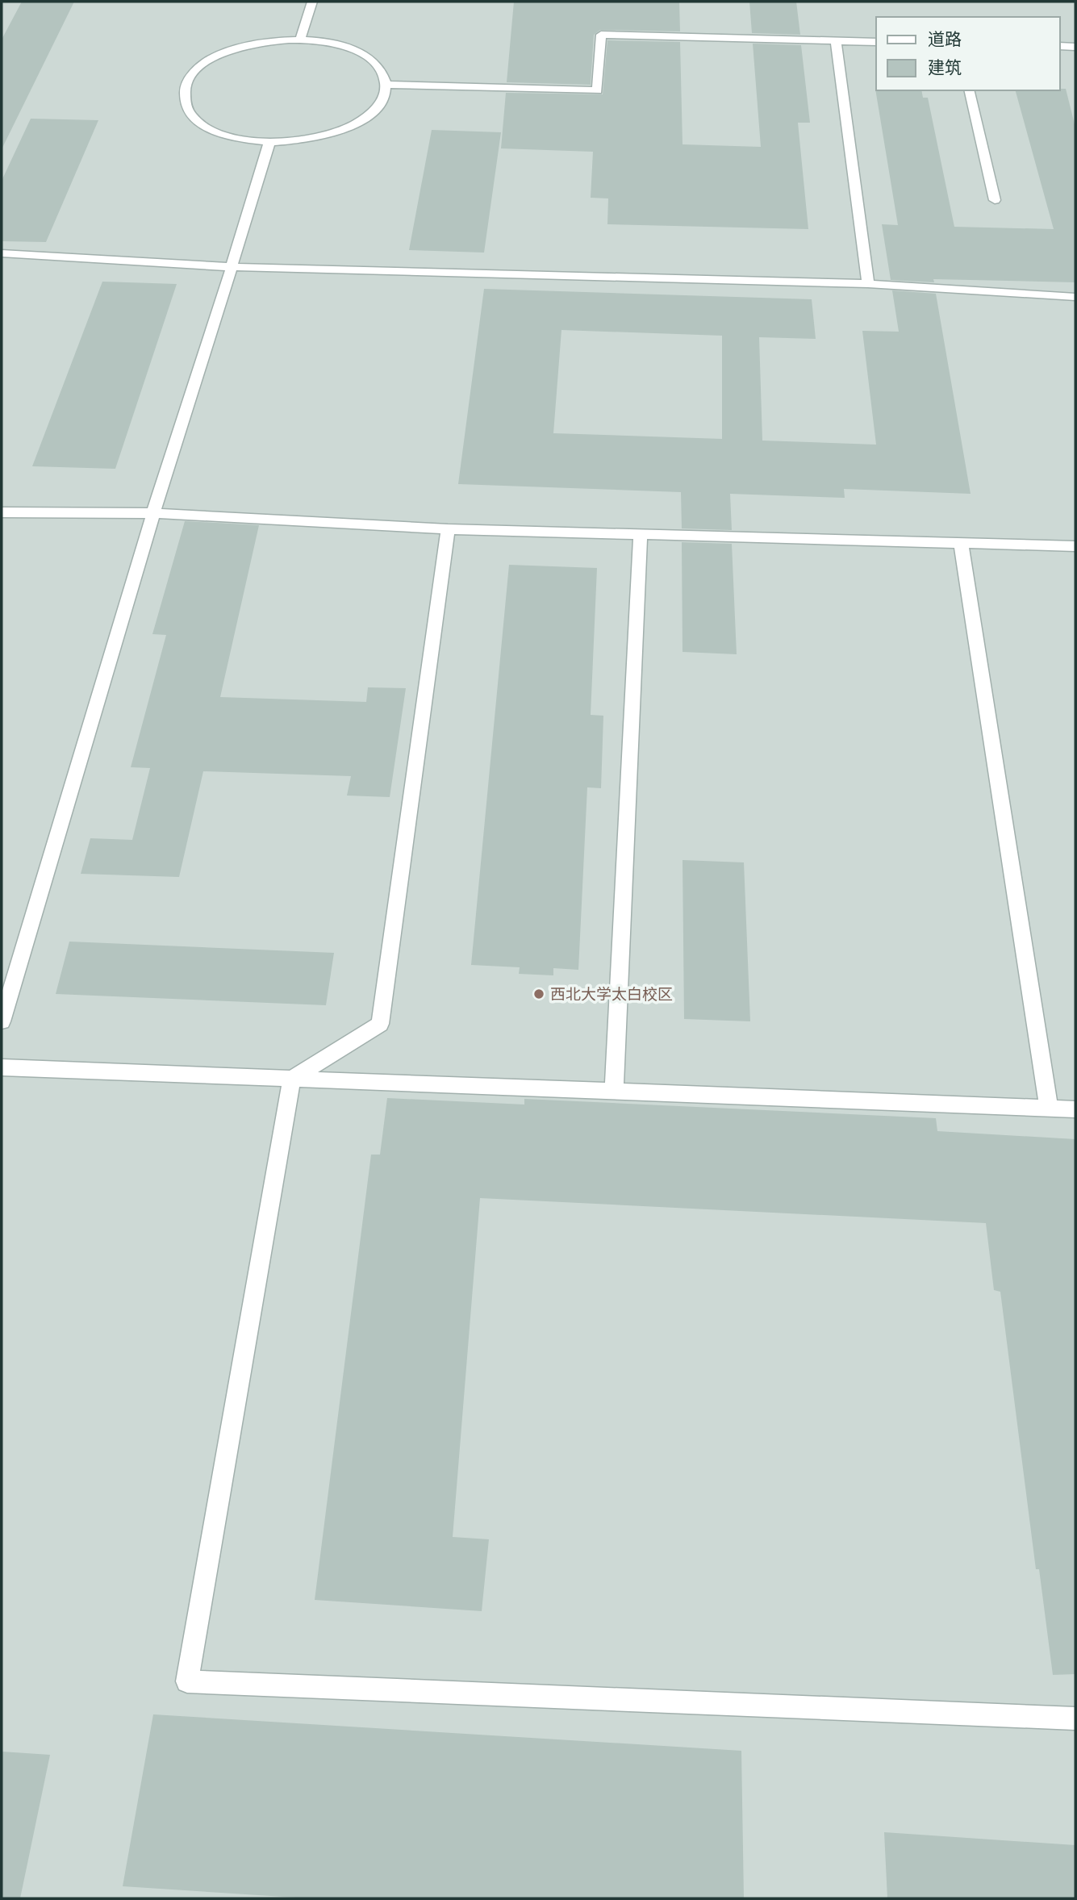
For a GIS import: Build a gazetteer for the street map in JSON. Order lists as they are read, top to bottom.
{
  "places": ["西北大学太白校区"],
  "legend": ["道路", "建筑"]
}
